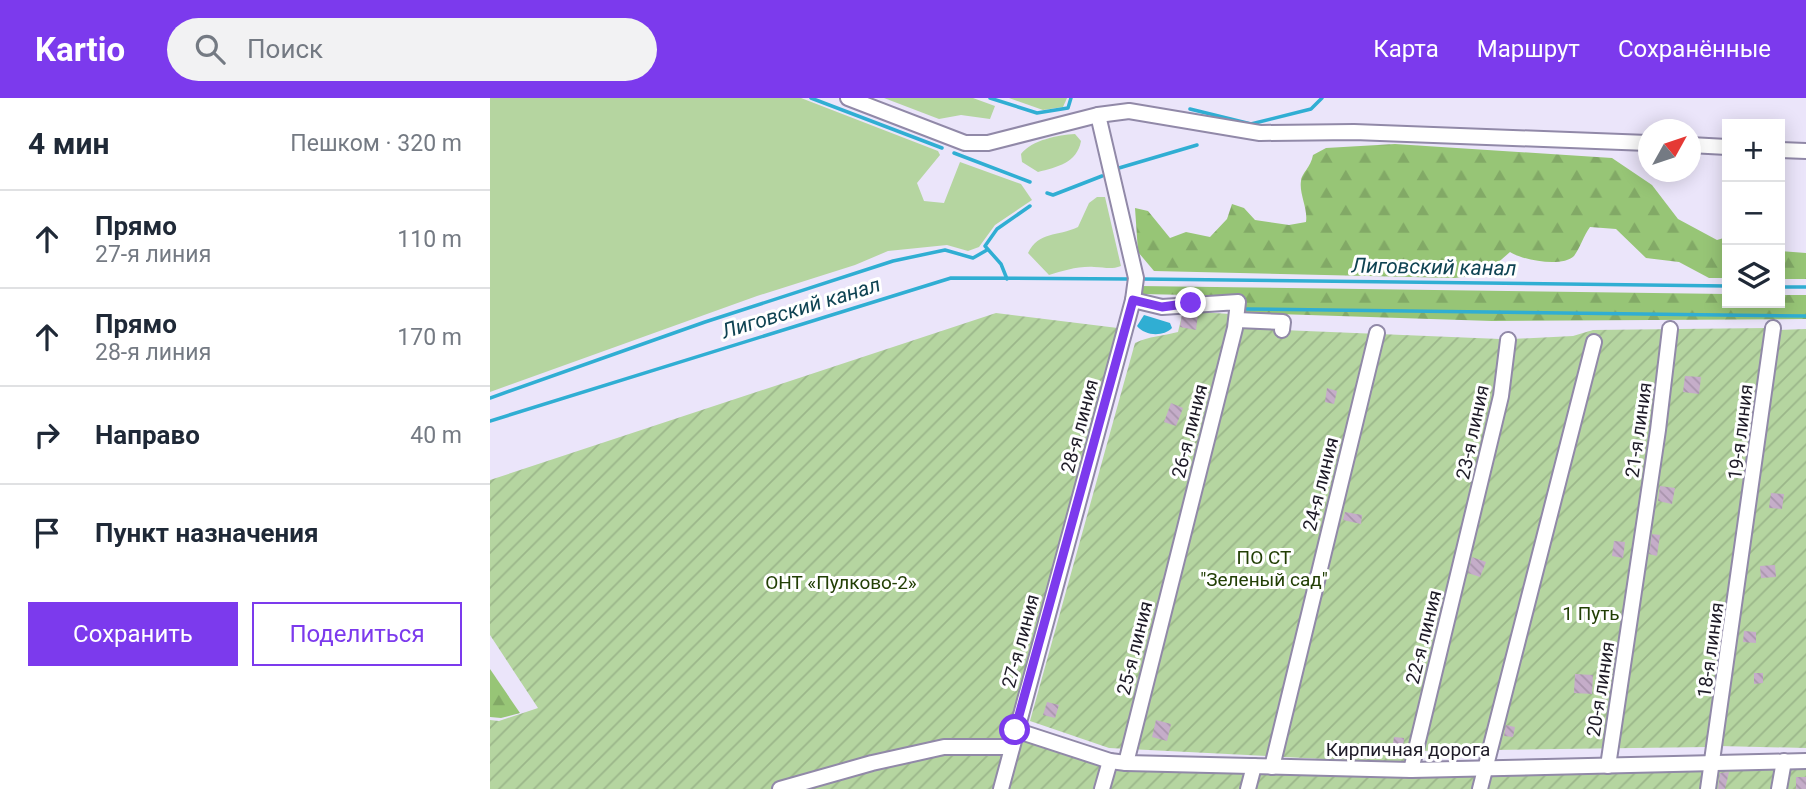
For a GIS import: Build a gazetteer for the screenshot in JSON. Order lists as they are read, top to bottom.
{
  "streets": {
    "street": [
      "28-я линия",
      "21-я линия",
      "26-я линия",
      "23-я линия",
      "19-я линия",
      "24-я линия",
      "22-я линия",
      "27-я линия",
      "25-я линия",
      "18-я линия",
      "20-я линия",
      "Кирпичная дорога"
    ]
  },
  "crossings": [
    ["28-я линия", "27-я линия"],
    ["21-я линия", "20-я линия"],
    ["26-я линия", "25-я линия"],
    ["23-я линия", "22-я линия"],
    ["19-я линия", "18-я линия"],
    ["24-я линия", "Кирпичная дорога"],
    ["22-я линия", "Кирпичная дорога"],
    ["27-я линия", "Кирпичная дорога"],
    ["25-я линия", "Кирпичная дорога"],
    ["18-я линия", "Кирпичная дорога"],
    ["20-я линия", "Кирпичная дорога"]
  ],
  "water": ["Лиговский канал"],
  "parks": ["ПО СТ \"Зеленый сад\"", "ОНТ «Пулково-2»", "1 Путь"],
  "north": "top right",
  "page": {
    "header": "Kartio",
    "search": "Поиск",
    "nav": ["Карта", "Маршрут", "Сохранённые"],
    "heading": ["4 мин", "Пешком · 320 m"],
    "map_buttons": ["+", "−"],
    "list": [
      ["Прямо", "27-я линия", "110 m"],
      ["Прямо", "28-я линия", "170 m"],
      ["Направо", "40 m"],
      "Пункт назначения"
    ],
    "buttons": ["Сохранить", "Поделиться"]
  }
}
